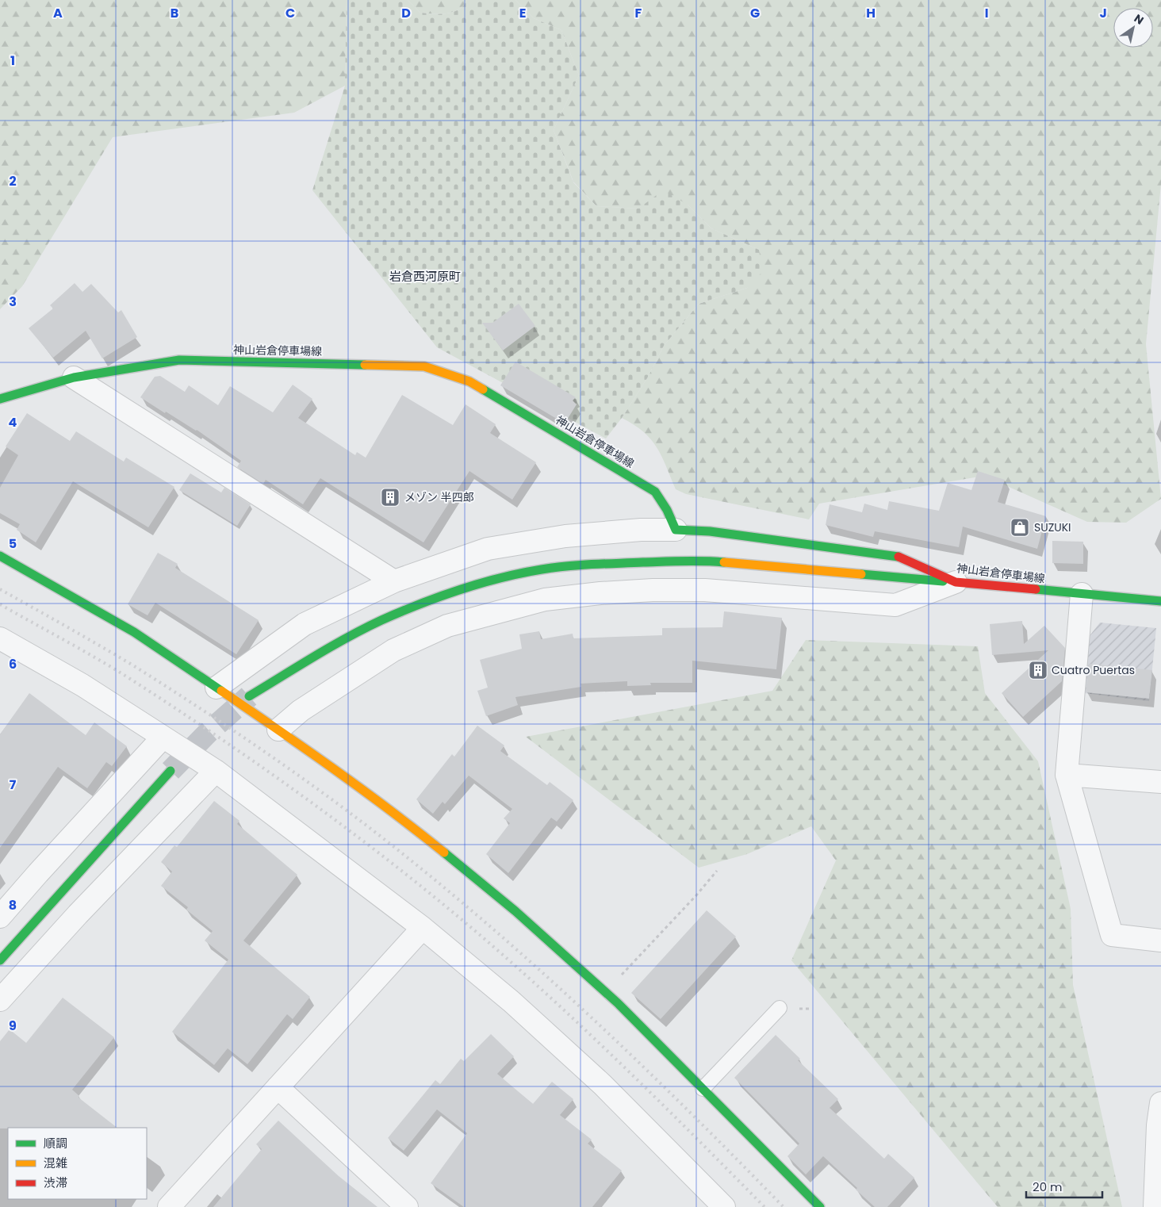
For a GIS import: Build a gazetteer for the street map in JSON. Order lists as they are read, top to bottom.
{
  "streets": {
    "street": ["神山岩倉停車場線"]
  },
  "districts": ["岩倉西河原町"],
  "places": {
    "building": ["メゾン 半四郎", "Cuatro Puertas"],
    "shop": ["SUZUKI"]
  },
  "legend": ["順調", "混雑", "渋滞"],
  "scale_bar": "20 m",
  "north": "top right",
  "grid": {
    "columns": [
      "A",
      "B",
      "C",
      "D",
      "E",
      "F",
      "G",
      "H",
      "I",
      "J"
    ],
    "rows": [
      "1",
      "2",
      "3",
      "4",
      "5",
      "6",
      "7",
      "8",
      "9"
    ]
  }
}
